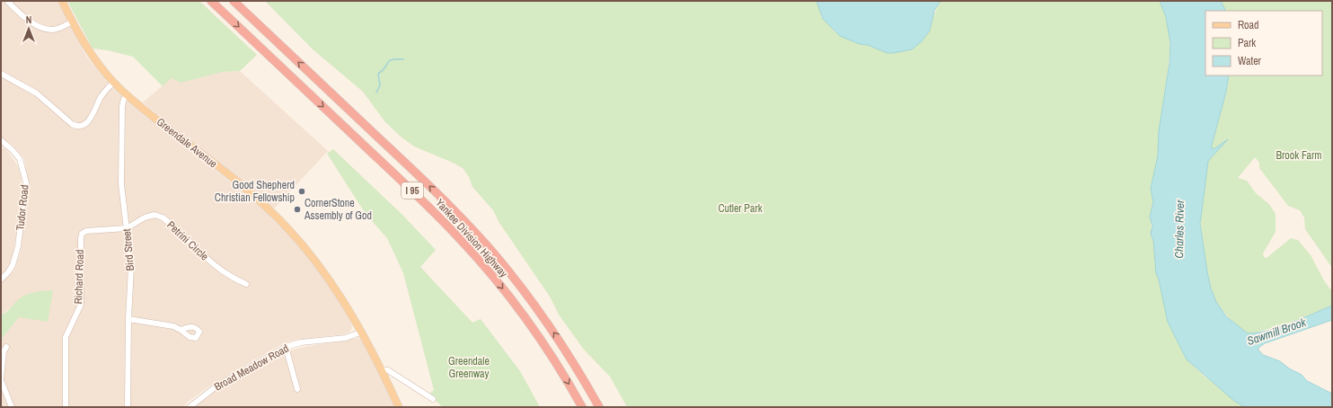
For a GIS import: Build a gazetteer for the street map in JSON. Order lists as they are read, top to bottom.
{
  "streets": {
    "highway": ["I 95", "Yankee Division Highway"],
    "main road": ["Greendale Avenue"],
    "street": [
      "Tudor Road",
      "Petrini Circle",
      "Bird Street",
      "Richard Road",
      "Broad Meadow Road"
    ]
  },
  "crossings": [
    ["Greendale Avenue", "Bird Street"],
    ["Greendale Avenue", "Broad Meadow Road"],
    ["Petrini Circle", "Bird Street"],
    ["Petrini Circle", "Richard Road"],
    ["Bird Street", "Richard Road"]
  ],
  "water": ["Charles River", "Sawmill Brook"],
  "parks": ["Brook Farm", "Cutler Park", "Greendale Greenway"],
  "places": ["Good Shepherd Christian Fellowship", "CornerStone Assembly of God"],
  "legend": ["Road", "Park", "Water"],
  "north": "top"
}
